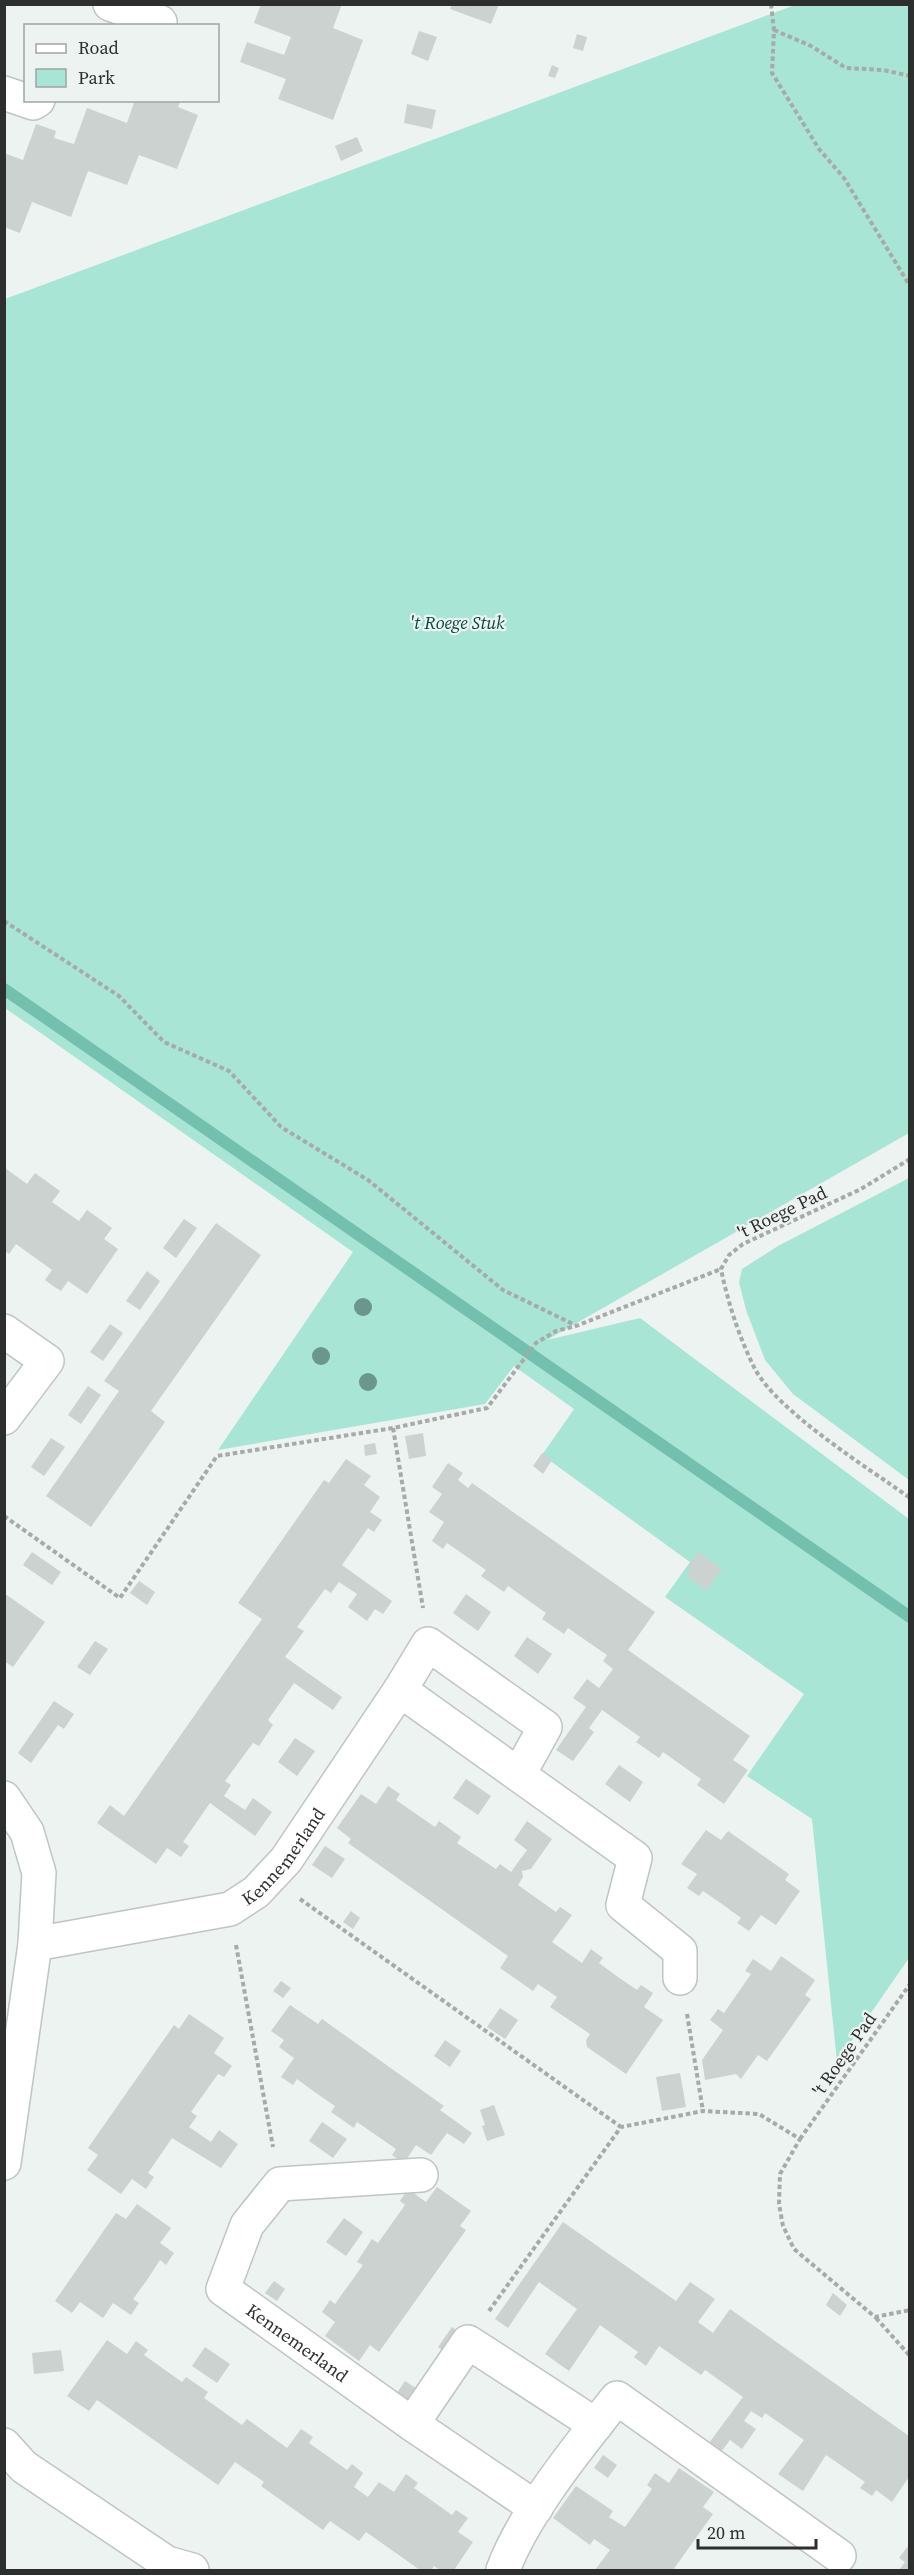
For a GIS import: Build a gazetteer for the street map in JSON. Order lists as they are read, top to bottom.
{
  "streets": {
    "street": ["Kennemerland"],
    "path": ["'t Roege Pad"]
  },
  "parks": ["'t Roege Stuk"],
  "legend": ["Road", "Park"],
  "scale_bar": "20 m"
}
